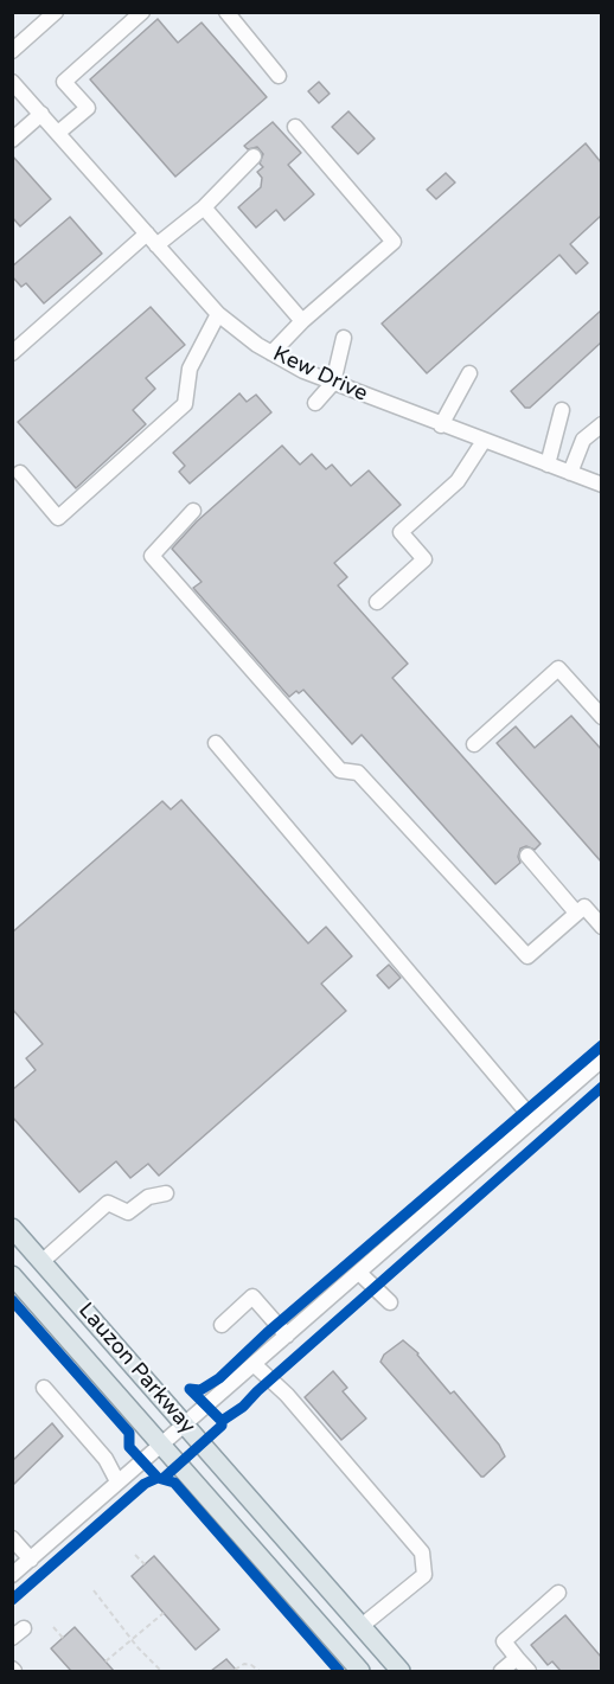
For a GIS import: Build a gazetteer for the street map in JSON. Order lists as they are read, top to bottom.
{
  "streets": {
    "main road": ["Lauzon Parkway"],
    "street": ["Kew Drive"]
  }
}
